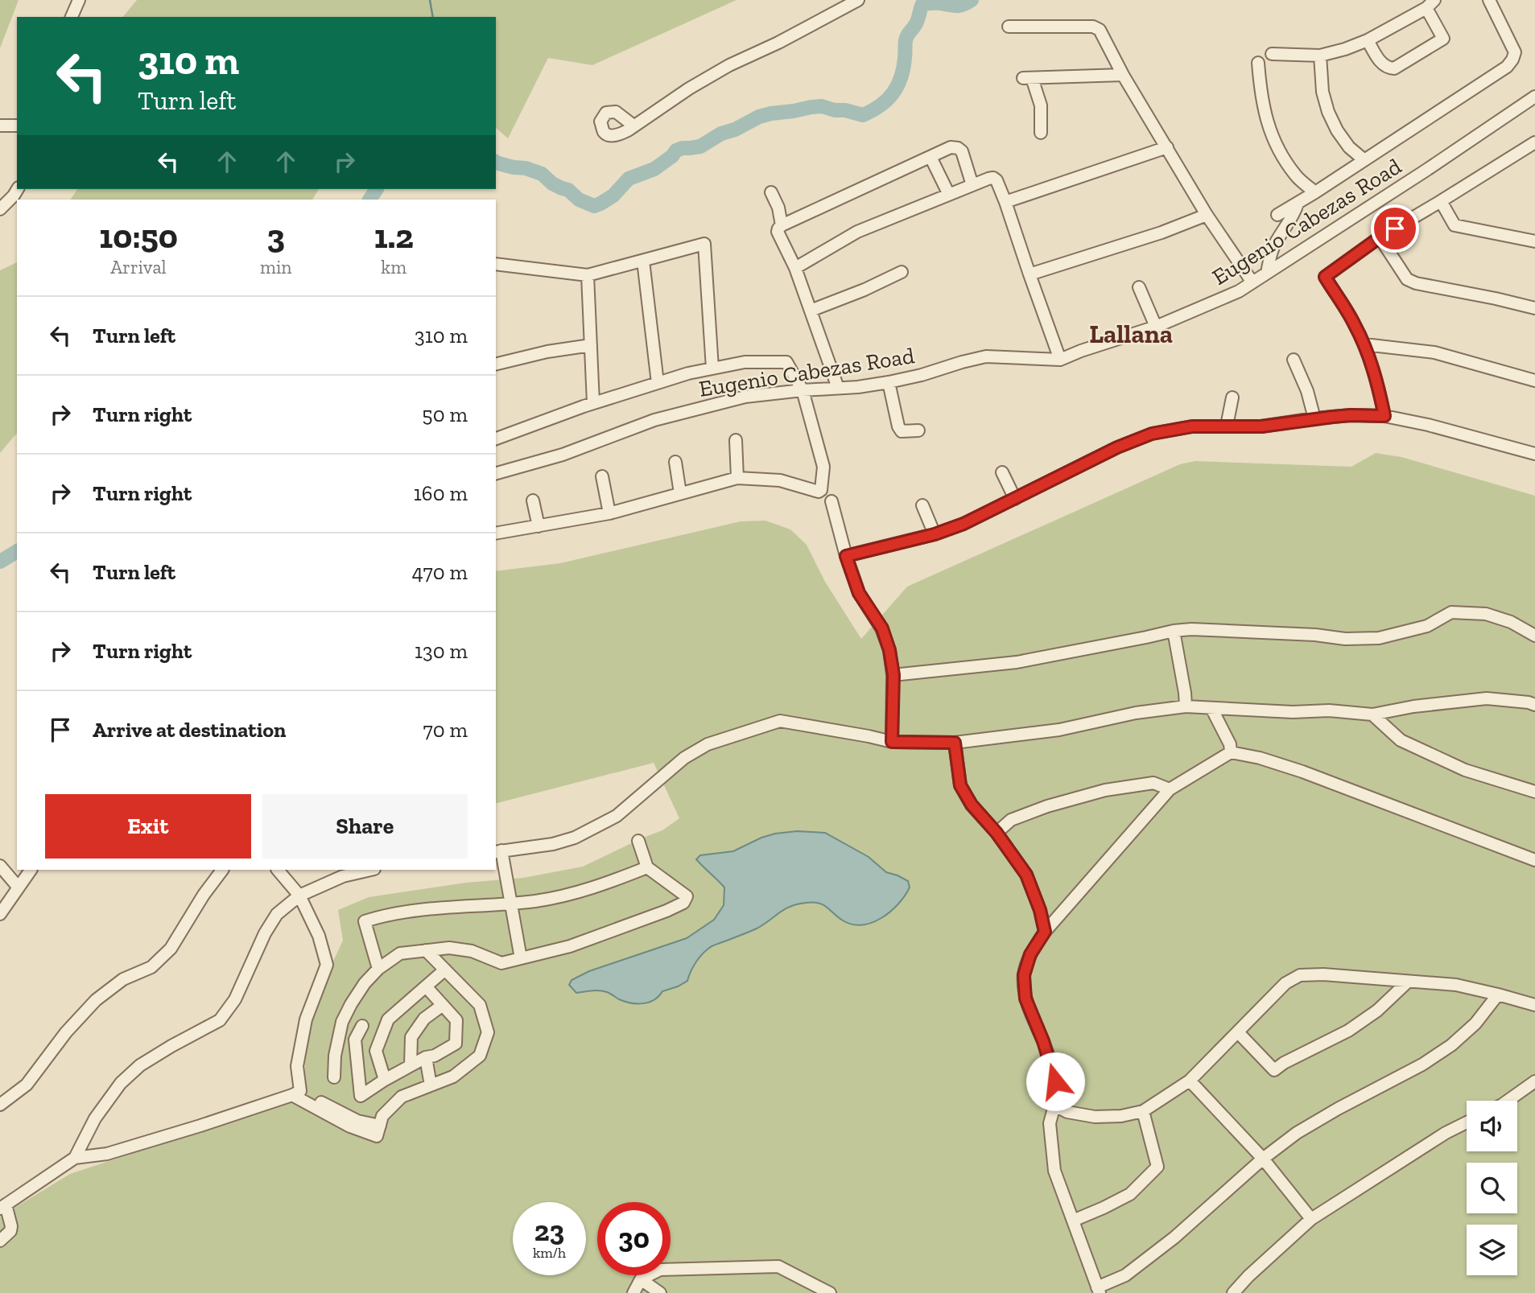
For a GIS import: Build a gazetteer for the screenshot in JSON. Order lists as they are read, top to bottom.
{
  "streets": {
    "street": ["Eugenio Cabezas Road"]
  },
  "districts": ["Lallana"],
  "page": {
    "turn": ["310 m", "Turn left"],
    "eta": [
      "10:50",
      "Arrival",
      "3",
      "min",
      "1.2",
      "km"
    ],
    "list": [
      {
        "name": "Turn left",
        "value": "310 m"
      },
      {
        "name": "Turn right",
        "value": "50 m"
      },
      {
        "name": "Turn right",
        "value": "160 m"
      },
      {
        "name": "Turn left",
        "value": "470 m"
      },
      {
        "name": "Turn right",
        "value": "130 m"
      },
      {
        "name": "Arrive at destination",
        "value": "70 m"
      }
    ],
    "buttons": ["Exit", "Share"],
    "speed": "23 km/h",
    "limit": "30"
  }
}
